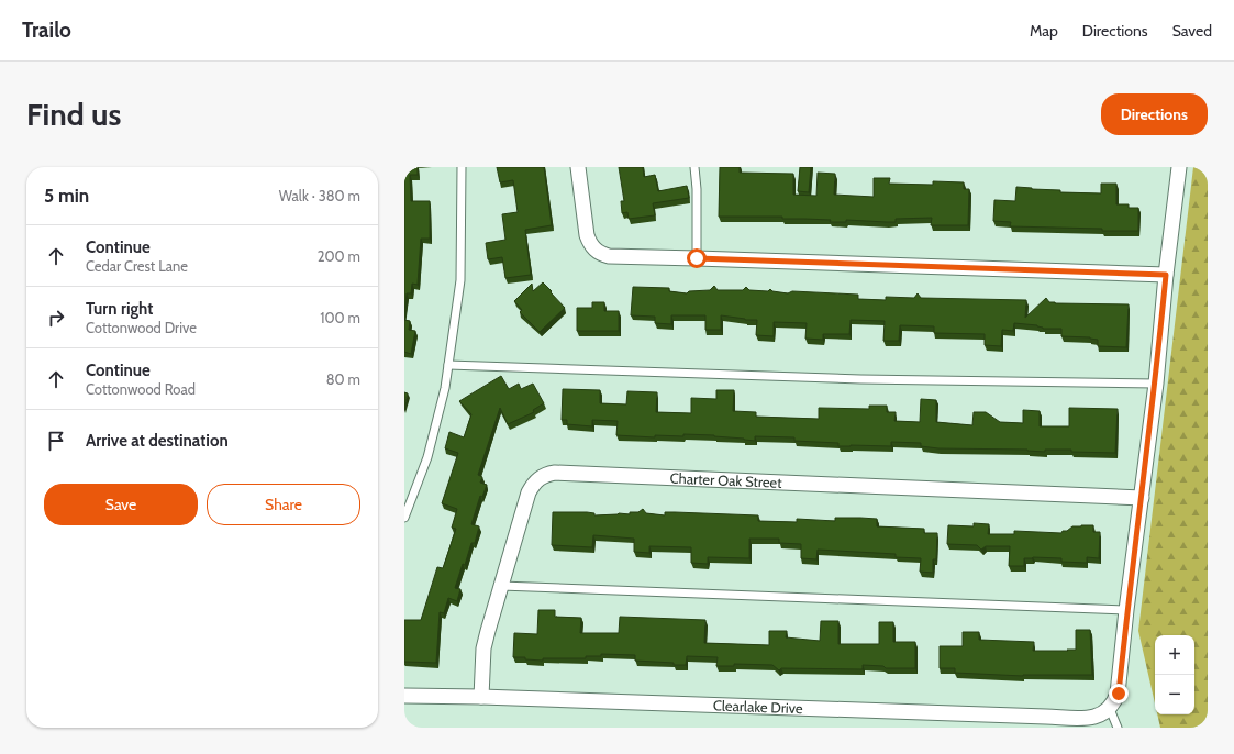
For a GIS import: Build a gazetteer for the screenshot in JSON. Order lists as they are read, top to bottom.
{
  "streets": {
    "street": ["Charter Oak Street", "Clearlake Drive"]
  },
  "crossings": [
    ["Charter Oak Street", "Clearlake Drive"]
  ],
  "page": {
    "header": "Trailo",
    "nav": ["Map", "Directions", "Saved"],
    "buttons": [
      "Directions",
      ["Save", "Share"]
    ],
    "title": "Find us",
    "heading": ["5 min", "Walk · 380 m"],
    "list": [
      ["Continue", "Cedar Crest Lane", "200 m"],
      ["Turn right", "Cottonwood Drive", "100 m"],
      ["Continue", "Cottonwood Road", "80 m"],
      "Arrive at destination"
    ],
    "map_buttons": ["+", "−"]
  }
}
